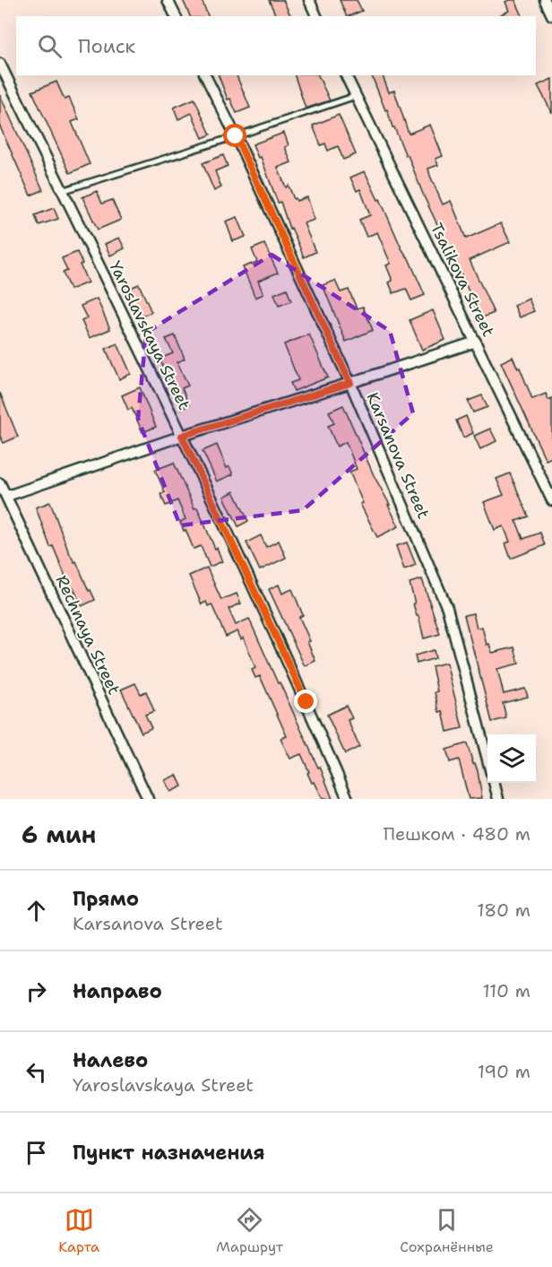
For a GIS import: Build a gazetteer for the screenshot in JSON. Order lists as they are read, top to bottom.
{
  "streets": {
    "street": [
      "Tsalikova Street",
      "Yaroslavskaya Street",
      "Karsanova Street",
      "Rechnaya Street"
    ]
  },
  "page": {
    "search": "Поиск",
    "heading": ["6 мин", "Пешком · 480 m"],
    "list": [
      ["Прямо", "Karsanova Street", "180 m"],
      ["Направо", "110 m"],
      ["Налево", "Yaroslavskaya Street", "190 m"],
      "Пункт назначения"
    ],
    "nav": ["Карта", "Маршрут", "Сохранённые"]
  }
}
